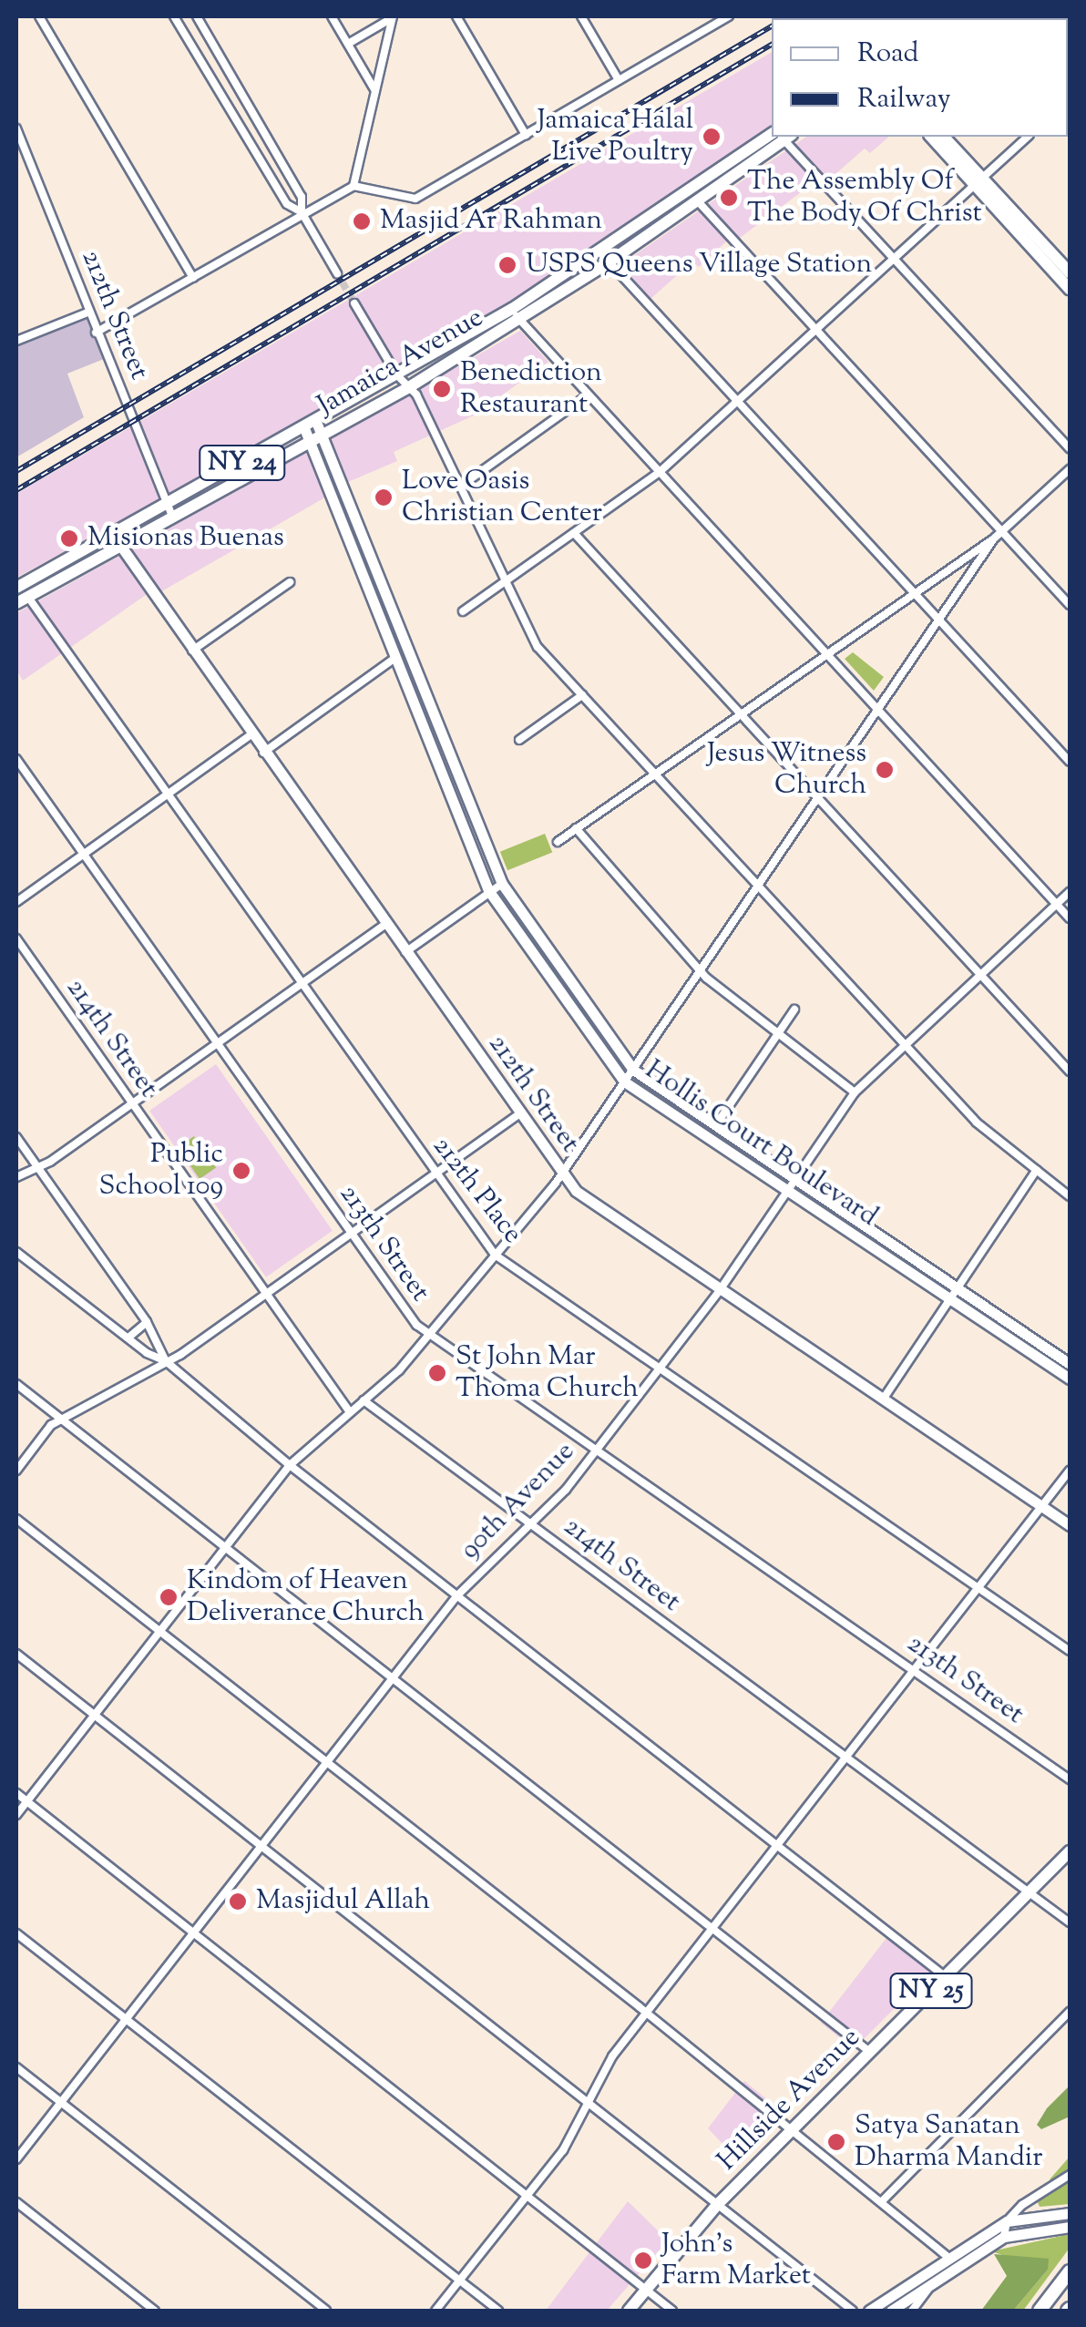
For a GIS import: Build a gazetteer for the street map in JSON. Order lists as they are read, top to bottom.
{
  "streets": {
    "main road": [
      "212th Street",
      "Jamaica Avenue",
      "NY 24",
      "Hollis Court Boulevard",
      "NY 25",
      "Hillside Avenue"
    ],
    "street": [
      "214th Street",
      "212th Place",
      "213th Street",
      "90th Avenue"
    ]
  },
  "crossings": [
    ["212th Street", "Jamaica Avenue"],
    ["212th Street", "90th Avenue"],
    ["Jamaica Avenue", "Hollis Court Boulevard"],
    ["Jamaica Avenue", "212th Place"],
    ["214th Street", "90th Avenue"],
    ["214th Street", "Hillside Avenue"],
    ["Hollis Court Boulevard", "90th Avenue"],
    ["212th Place", "90th Avenue"],
    ["213th Street", "90th Avenue"]
  ],
  "places": [
    "Jamaica Halal Live Poultry",
    "The Assembly Of The Body Of Christ",
    "Masjid Ar Rahman",
    "USPS Queens Village Station",
    "Benediction Restaurant",
    "Love Oasis Christian Center",
    "Misionas Buenas",
    "Jesus Witness Church",
    "Public School 109",
    "St John Mar Thoma Church",
    "Kindom of Heaven Deliverance Church",
    "Masjidul Allah",
    "Satya Sanatan Dharma Mandir",
    "John’s Farm Market"
  ],
  "legend": ["Road", "Railway"]
}
